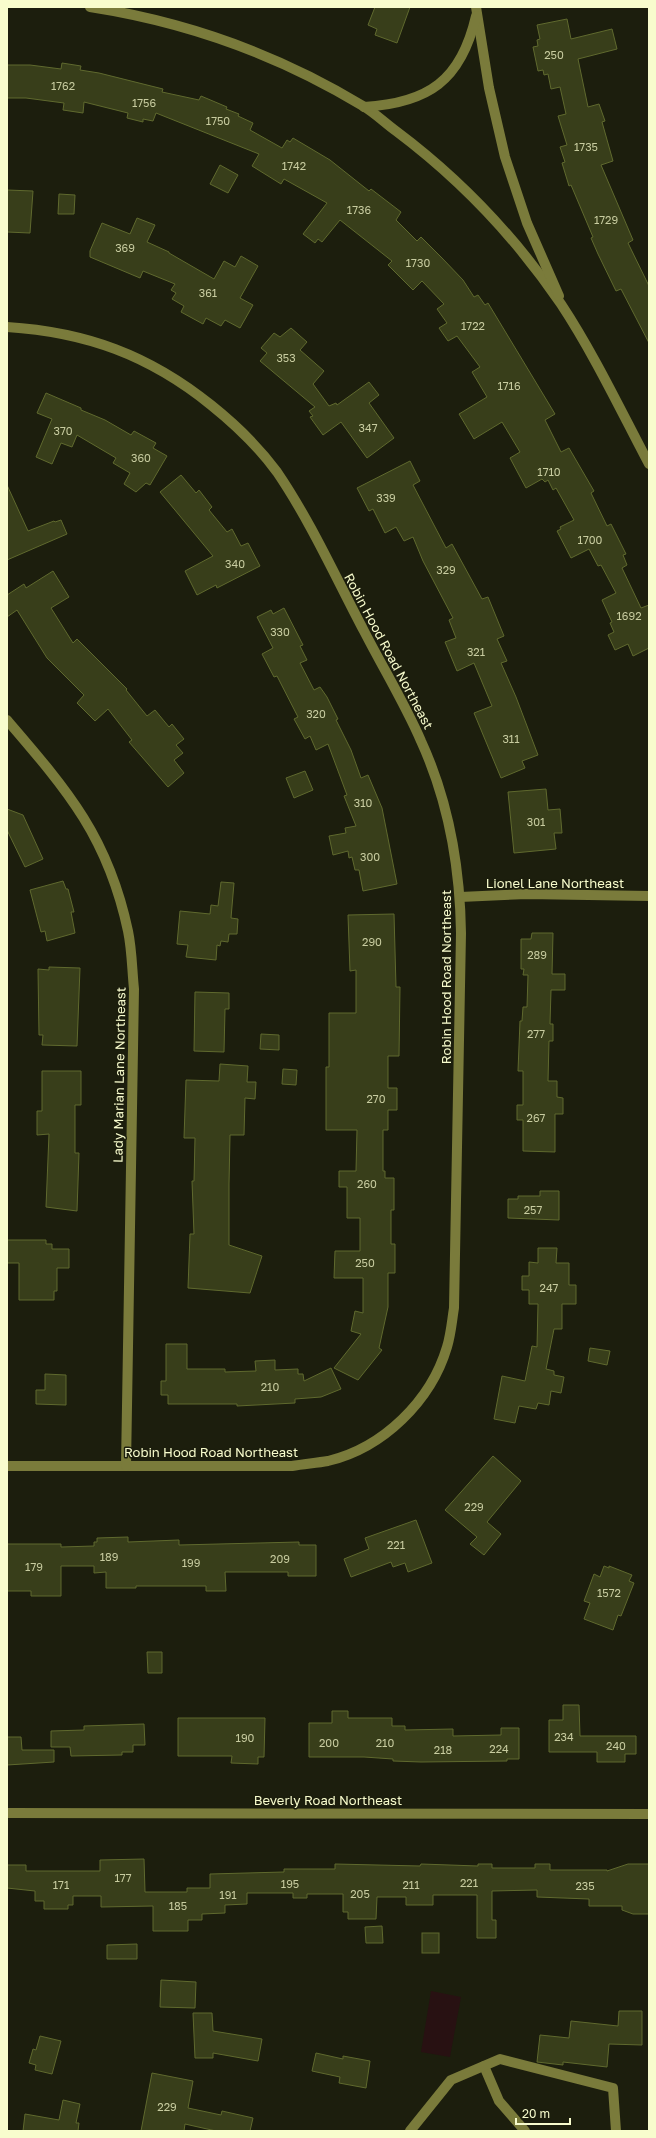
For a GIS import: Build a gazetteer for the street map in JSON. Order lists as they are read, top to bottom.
{
  "streets": {
    "street": [
      "Robin Hood Road Northeast",
      "Lionel Lane Northeast",
      "Lady Marian Lane Northeast",
      "Beverly Road Northeast"
    ]
  },
  "crossings": [
    ["Robin Hood Road Northeast", "Lionel Lane Northeast"],
    ["Robin Hood Road Northeast", "Lady Marian Lane Northeast"]
  ],
  "house_numbers": [
    "250",
    "1762",
    "1756",
    "1750",
    "1735",
    "1742",
    "1736",
    "1729",
    "369",
    "1730",
    "361",
    "1722",
    "353",
    "1716",
    "347",
    "370",
    "360",
    "1710",
    "339",
    "1700",
    "340",
    "329",
    "1692",
    "330",
    "321",
    "320",
    "311",
    "310",
    "301",
    "300",
    "290",
    "289",
    "277",
    "270",
    "267",
    "260",
    "257",
    "250",
    "247",
    "210",
    "229",
    "221",
    "189",
    "209",
    "199",
    "179",
    "1572",
    "234",
    "190",
    "200",
    "210",
    "240",
    "224",
    "218",
    "177",
    "221",
    "195",
    "171",
    "211",
    "235",
    "205",
    "191",
    "185",
    "229"
  ],
  "scale_bar": "20 m"
}
